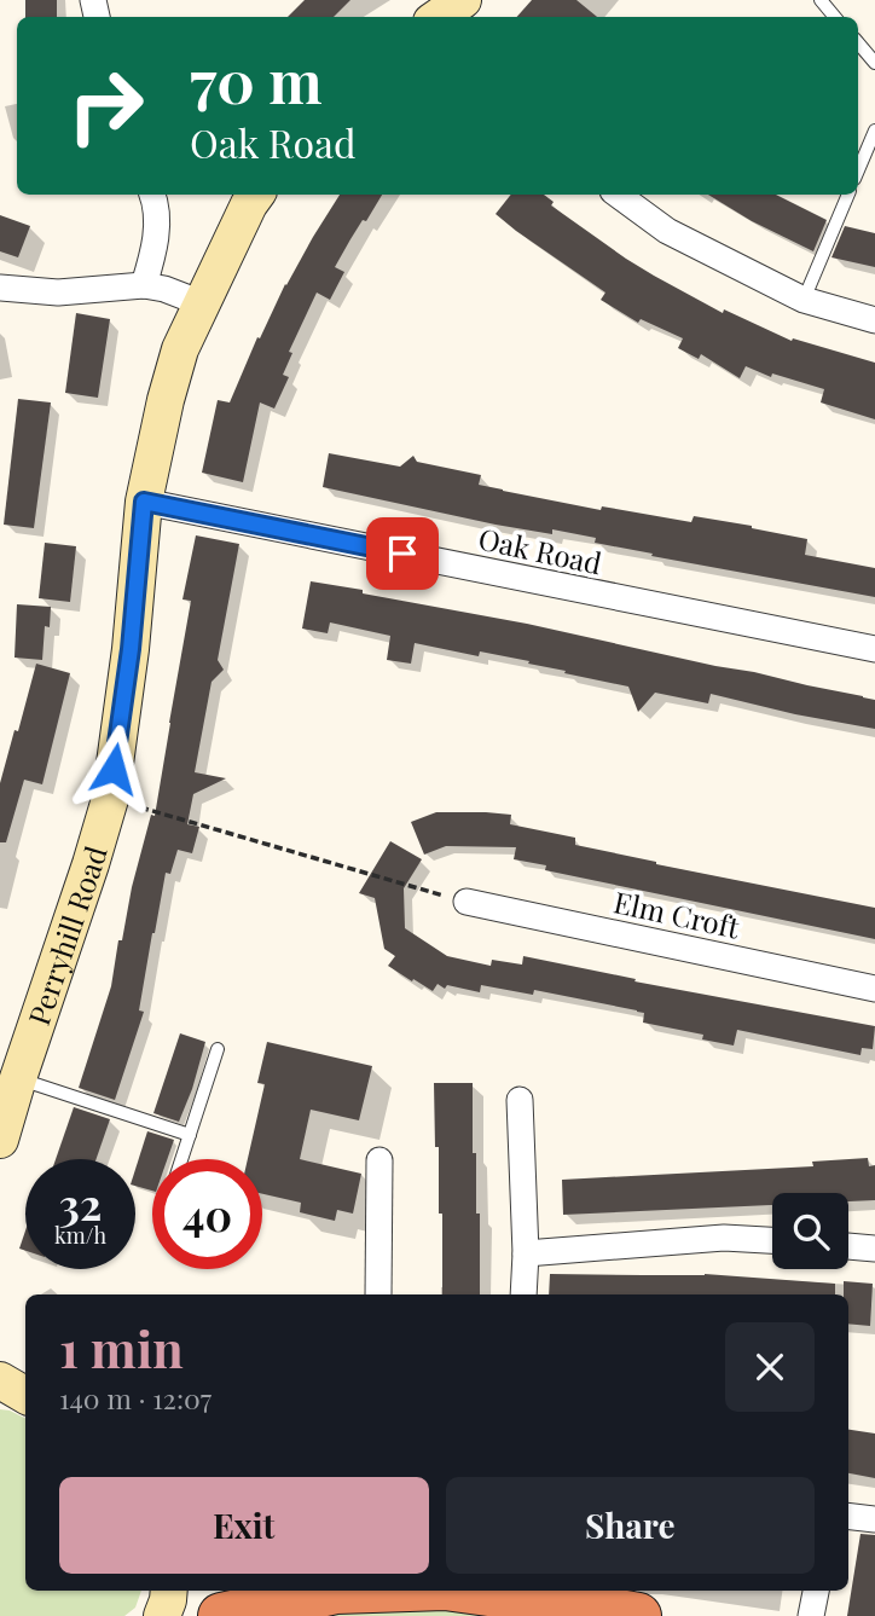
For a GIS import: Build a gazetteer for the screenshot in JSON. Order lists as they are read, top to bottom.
{
  "streets": {
    "street": ["Oak Road", "Elm Croft", "Perryhill Road"]
  },
  "crossings": [
    ["Oak Road", "Perryhill Road"]
  ],
  "page": {
    "turn": ["70 m", "Oak Road"],
    "speed": "32 km/h",
    "limit": "40",
    "heading": ["1 min", "140 m · 12:07"],
    "buttons": ["Exit", "Share"]
  }
}
